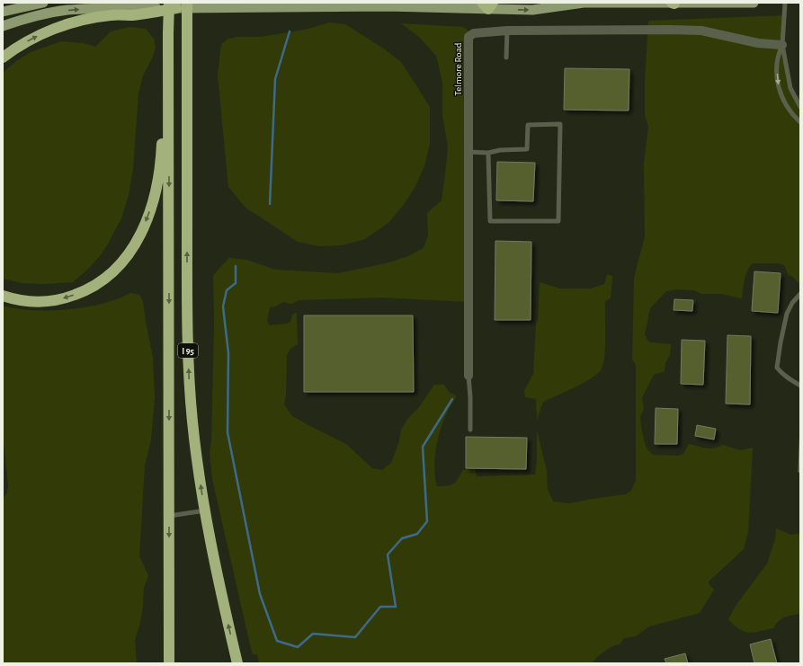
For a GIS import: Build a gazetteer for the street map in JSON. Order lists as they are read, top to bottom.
{
  "streets": {
    "highway": ["I 95"],
    "street": ["Telmore Road"]
  }
}
